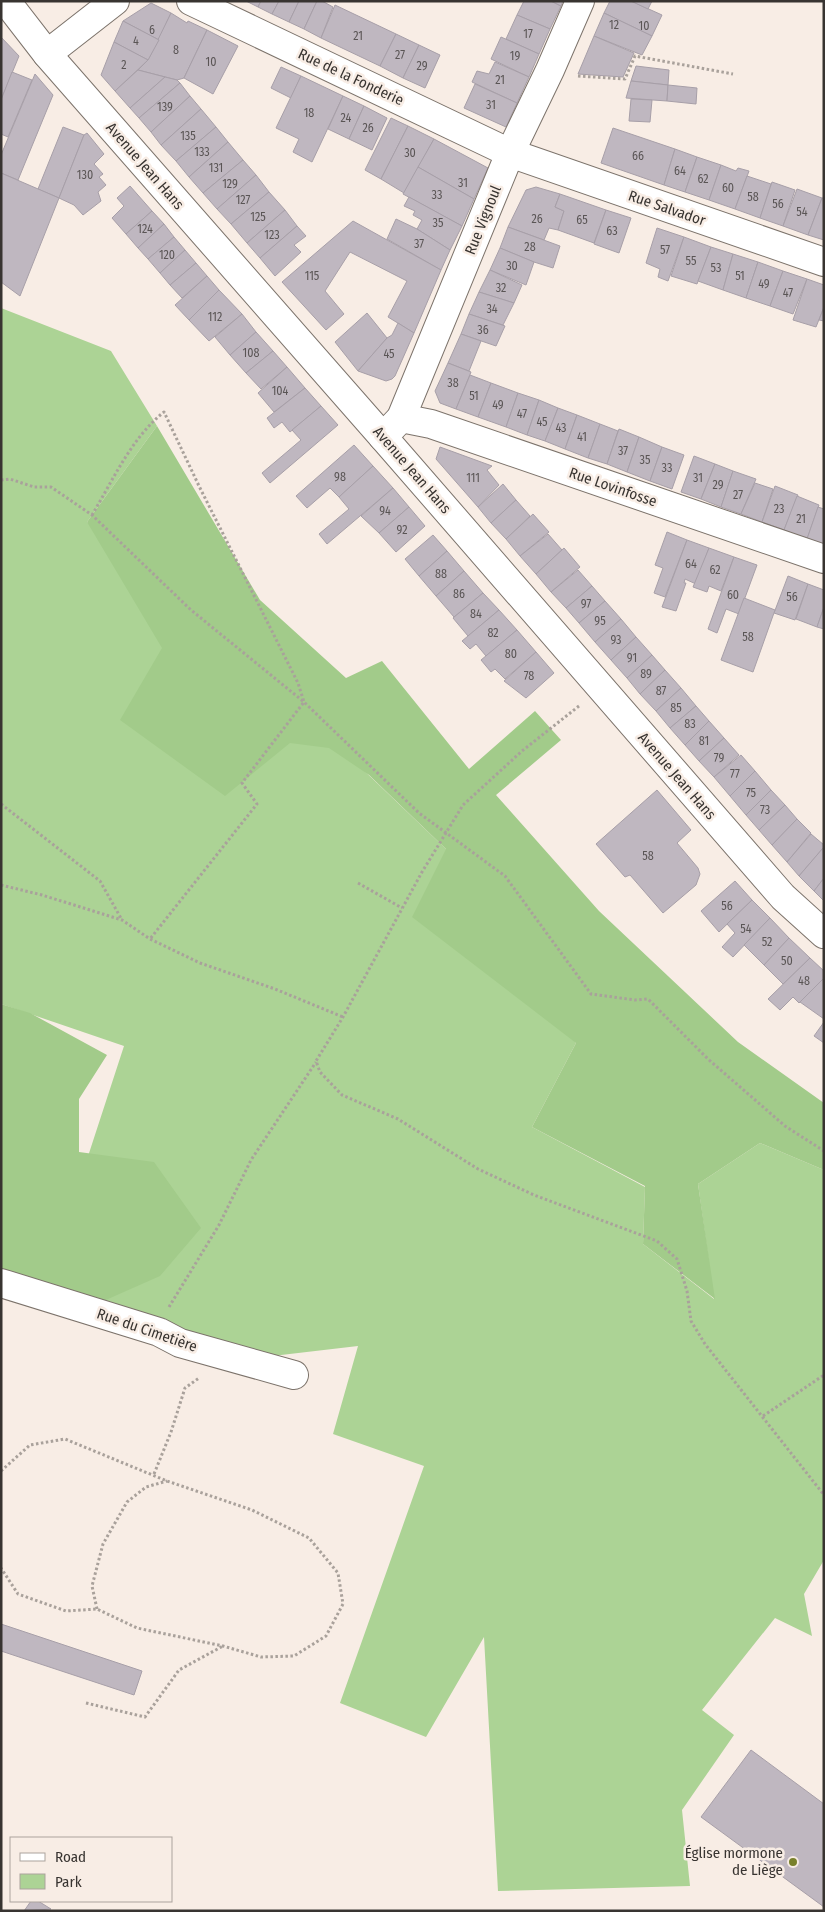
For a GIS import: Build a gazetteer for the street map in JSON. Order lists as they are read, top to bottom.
{
  "streets": {
    "street": [
      "Rue de la Fonderie",
      "Avenue Jean Hans",
      "Rue Salvador",
      "Rue Vignoul",
      "Rue Lovinfosse",
      "Rue du Cimetière"
    ]
  },
  "crossings": [
    ["Rue de la Fonderie", "Rue Salvador"],
    ["Rue de la Fonderie", "Rue Vignoul"],
    ["Avenue Jean Hans", "Rue Vignoul"],
    ["Avenue Jean Hans", "Rue Lovinfosse"],
    ["Rue Salvador", "Rue Vignoul"],
    ["Rue Vignoul", "Rue Lovinfosse"]
  ],
  "places": ["Église mormone de Liège"],
  "house_numbers": [
    "12",
    "10",
    "6",
    "17",
    "21",
    "4",
    "8",
    "27",
    "19",
    "10",
    "2",
    "29",
    "21",
    "31",
    "139",
    "18",
    "24",
    "26",
    "135",
    "133",
    "30",
    "66",
    "131",
    "64",
    "130",
    "62",
    "31",
    "129",
    "60",
    "33",
    "58",
    "127",
    "56",
    "54",
    "125",
    "26",
    "65",
    "35",
    "124",
    "63",
    "123",
    "37",
    "28",
    "57",
    "120",
    "55",
    "30",
    "53",
    "115",
    "51",
    "49",
    "32",
    "47",
    "34",
    "112",
    "36",
    "108",
    "45",
    "38",
    "104",
    "51",
    "49",
    "47",
    "45",
    "43",
    "41",
    "37",
    "35",
    "33",
    "98",
    "111",
    "31",
    "29",
    "27",
    "23",
    "94",
    "21",
    "92",
    "64",
    "62",
    "88",
    "86",
    "60",
    "56",
    "97",
    "84",
    "95",
    "82",
    "58",
    "93",
    "80",
    "91",
    "89",
    "78",
    "87",
    "85",
    "83",
    "81",
    "79",
    "77",
    "75",
    "73",
    "58",
    "56",
    "54",
    "52",
    "50",
    "48"
  ],
  "legend": ["Road", "Park"]
}
